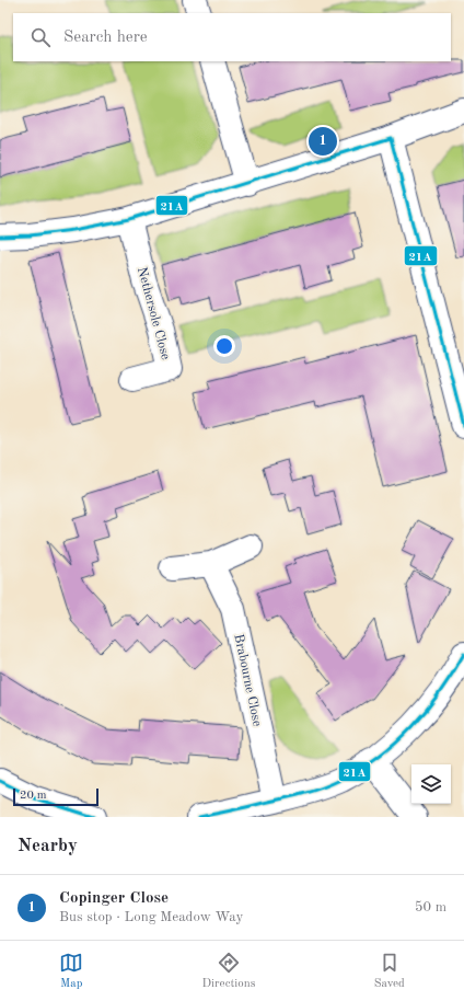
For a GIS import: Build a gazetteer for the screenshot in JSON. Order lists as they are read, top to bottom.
{
  "streets": {
    "street": ["Nethersole Close", "Brabourne Close"]
  },
  "lines": ["transit line 21A"],
  "scale_bar": "20 m",
  "page": {
    "search": "Search here",
    "pins": "1",
    "scale": "20 m",
    "heading": "Nearby",
    "list": [
      {
        "mark": "1",
        "name": "Copinger Close",
        "note": "Bus stop · Long Meadow Way",
        "value": "50 m"
      }
    ],
    "nav": ["Map", "Directions", "Saved"]
  }
}
